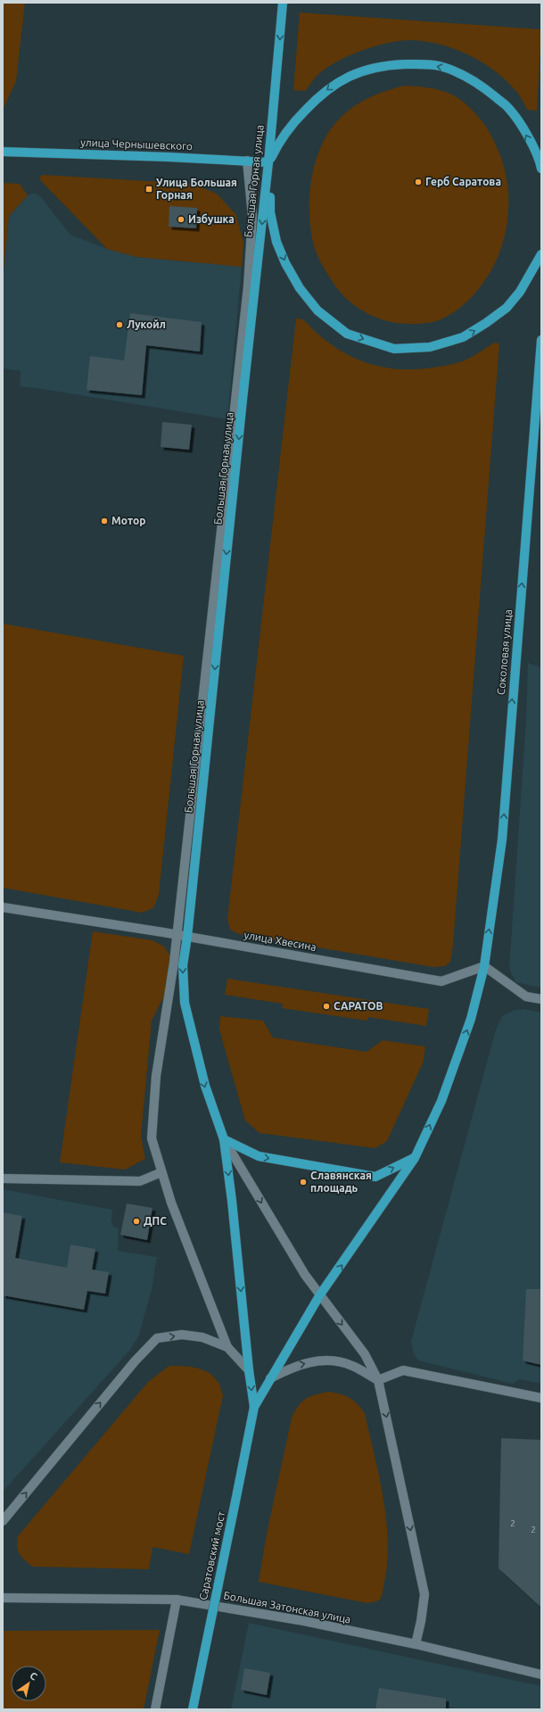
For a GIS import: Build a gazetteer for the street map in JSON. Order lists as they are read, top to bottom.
{
  "streets": {
    "main road": [
      "улица Чернышевского",
      "Большая Горная улица",
      "Соколовая улица",
      "Саратовский мост"
    ],
    "street": ["улица Хвесина", "Большая Затонская улица"]
  },
  "crossings": [
    ["улица Чернышевского", "Большая Горная улица"],
    ["Большая Горная улица", "улица Хвесина"],
    ["Соколовая улица", "улица Хвесина"]
  ],
  "one_way": ["Большая Горная улица", "Соколовая улица"],
  "places": {
    "other": [
      "Герб Саратова",
      "Избушка",
      "Лукойл",
      "Мотор",
      "САРАТОВ",
      "Славянская площадь",
      "ДПС"
    ],
    "transit": ["Улица Большая Горная"]
  },
  "house_numbers": ["2", "2"],
  "north": "top right"
}
